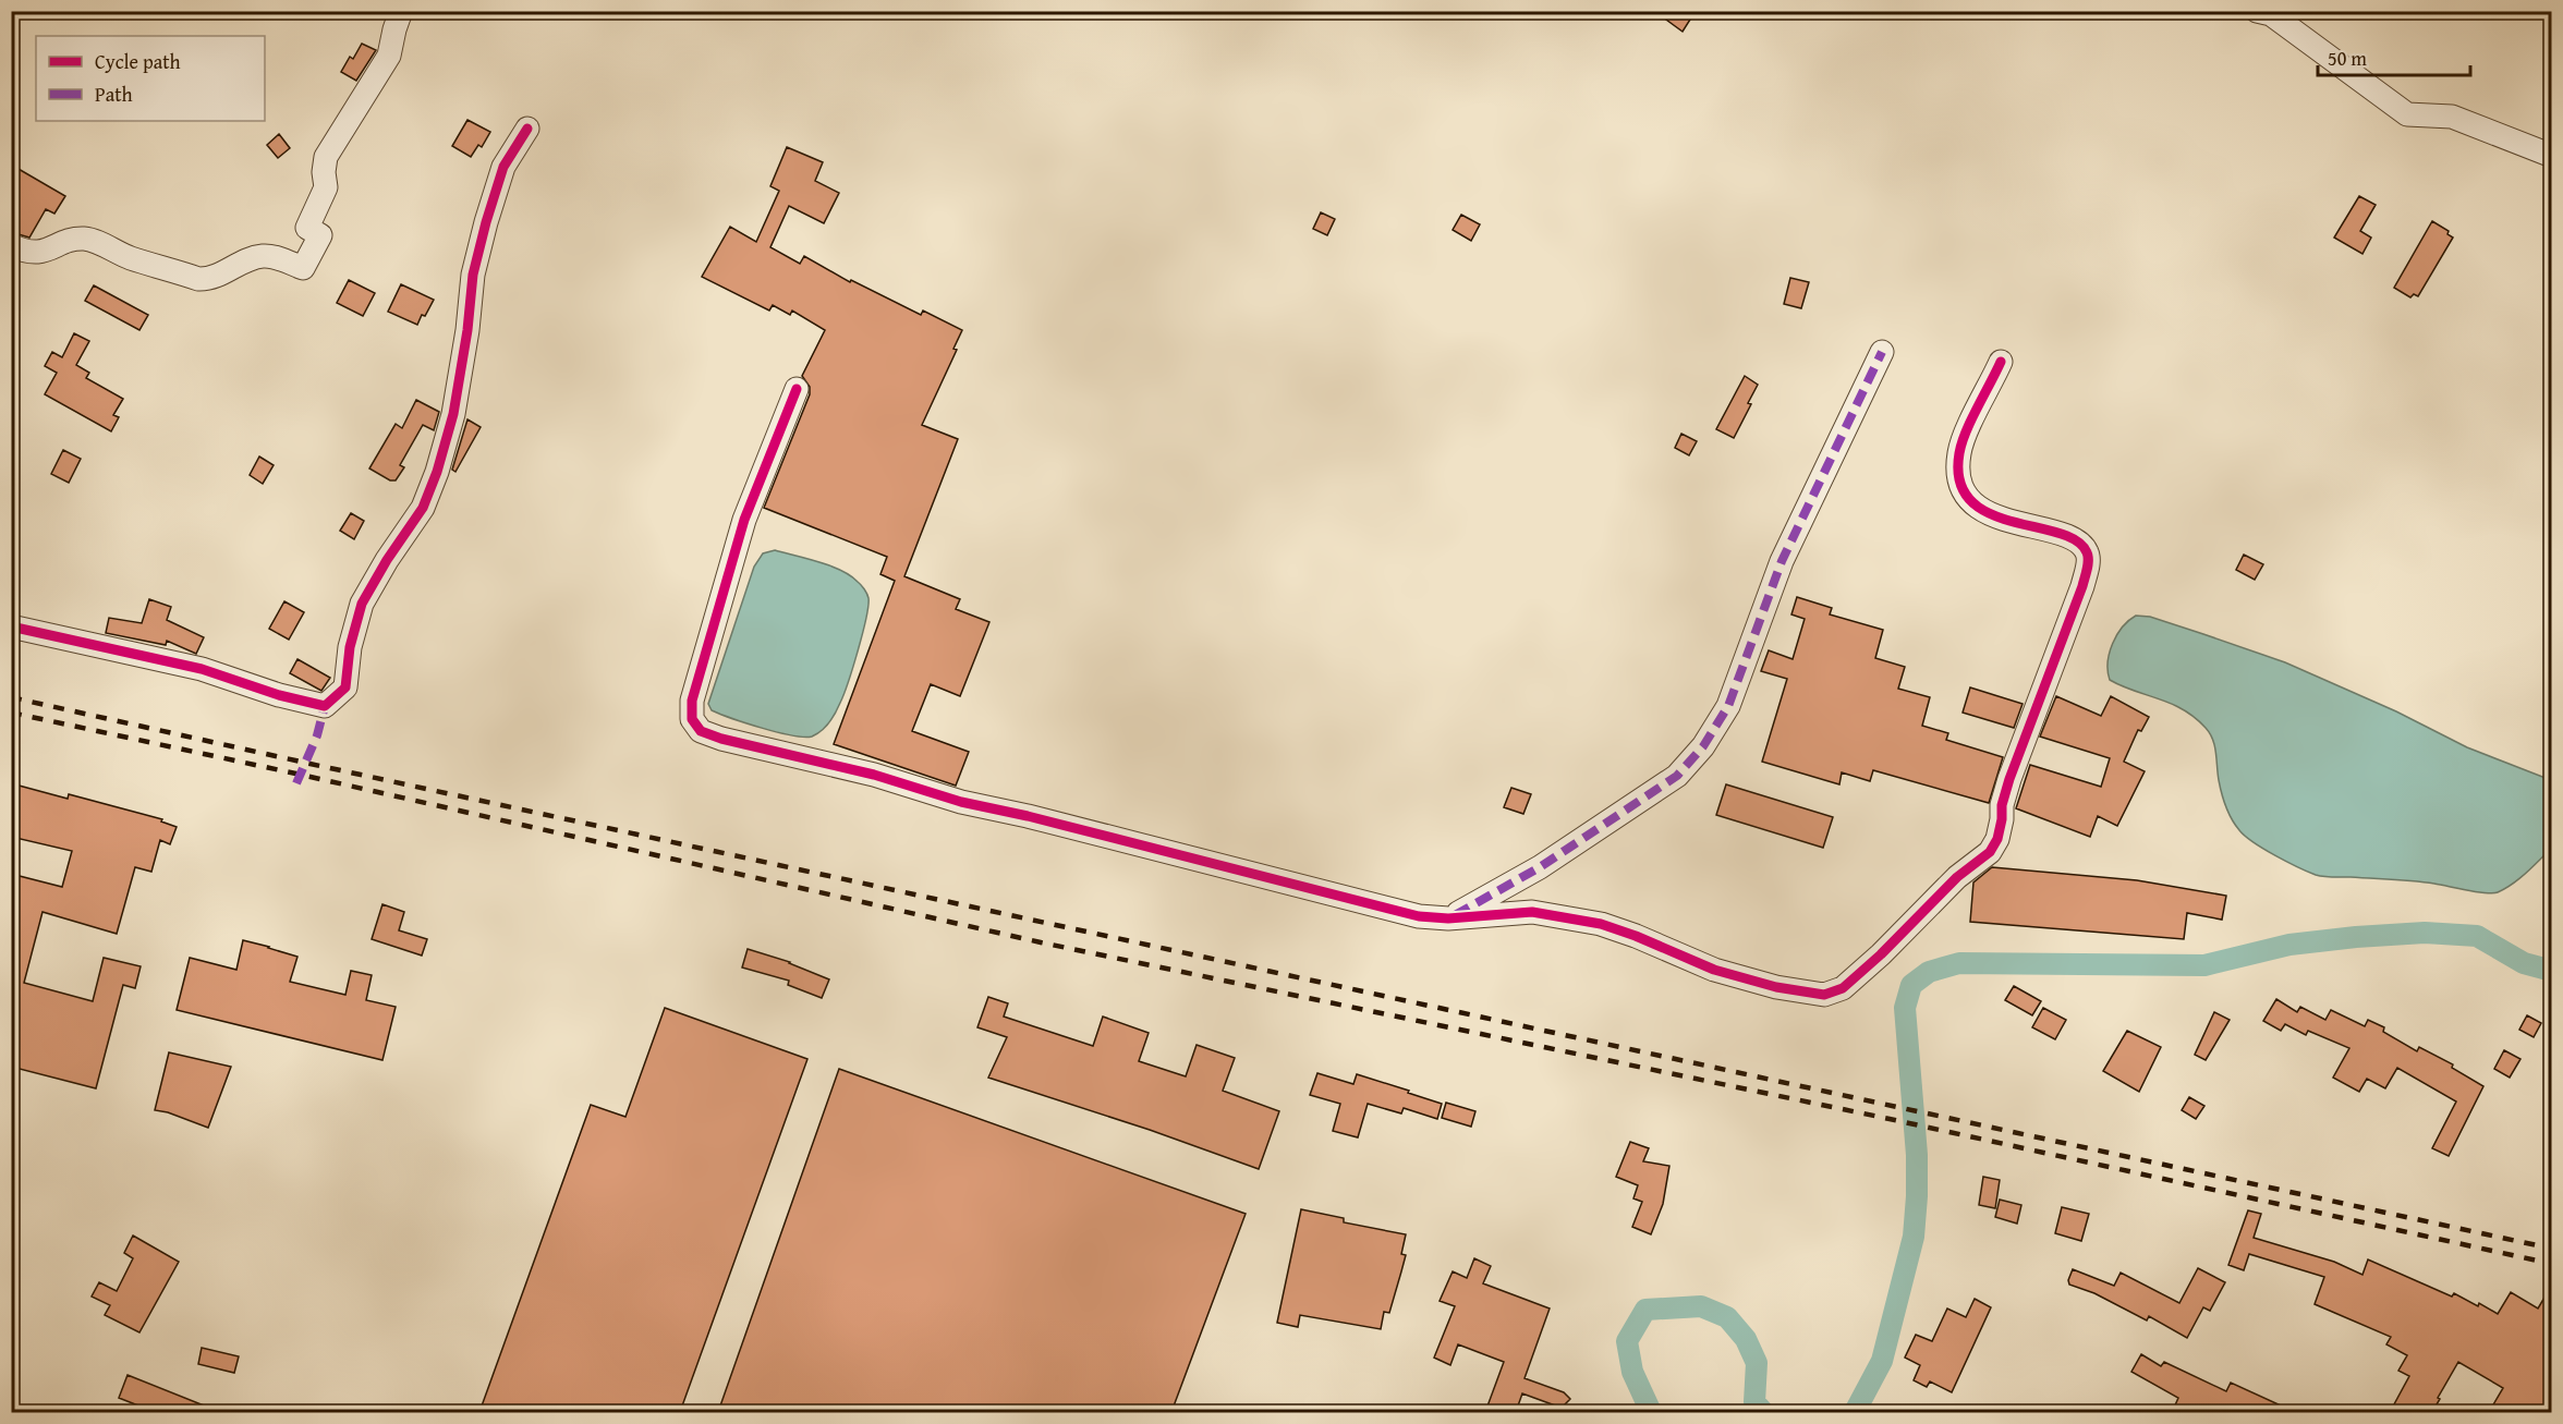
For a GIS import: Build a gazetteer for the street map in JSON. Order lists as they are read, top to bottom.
{
  "legend": ["Cycle path", "Path"],
  "scale_bar": "50 m"
}
